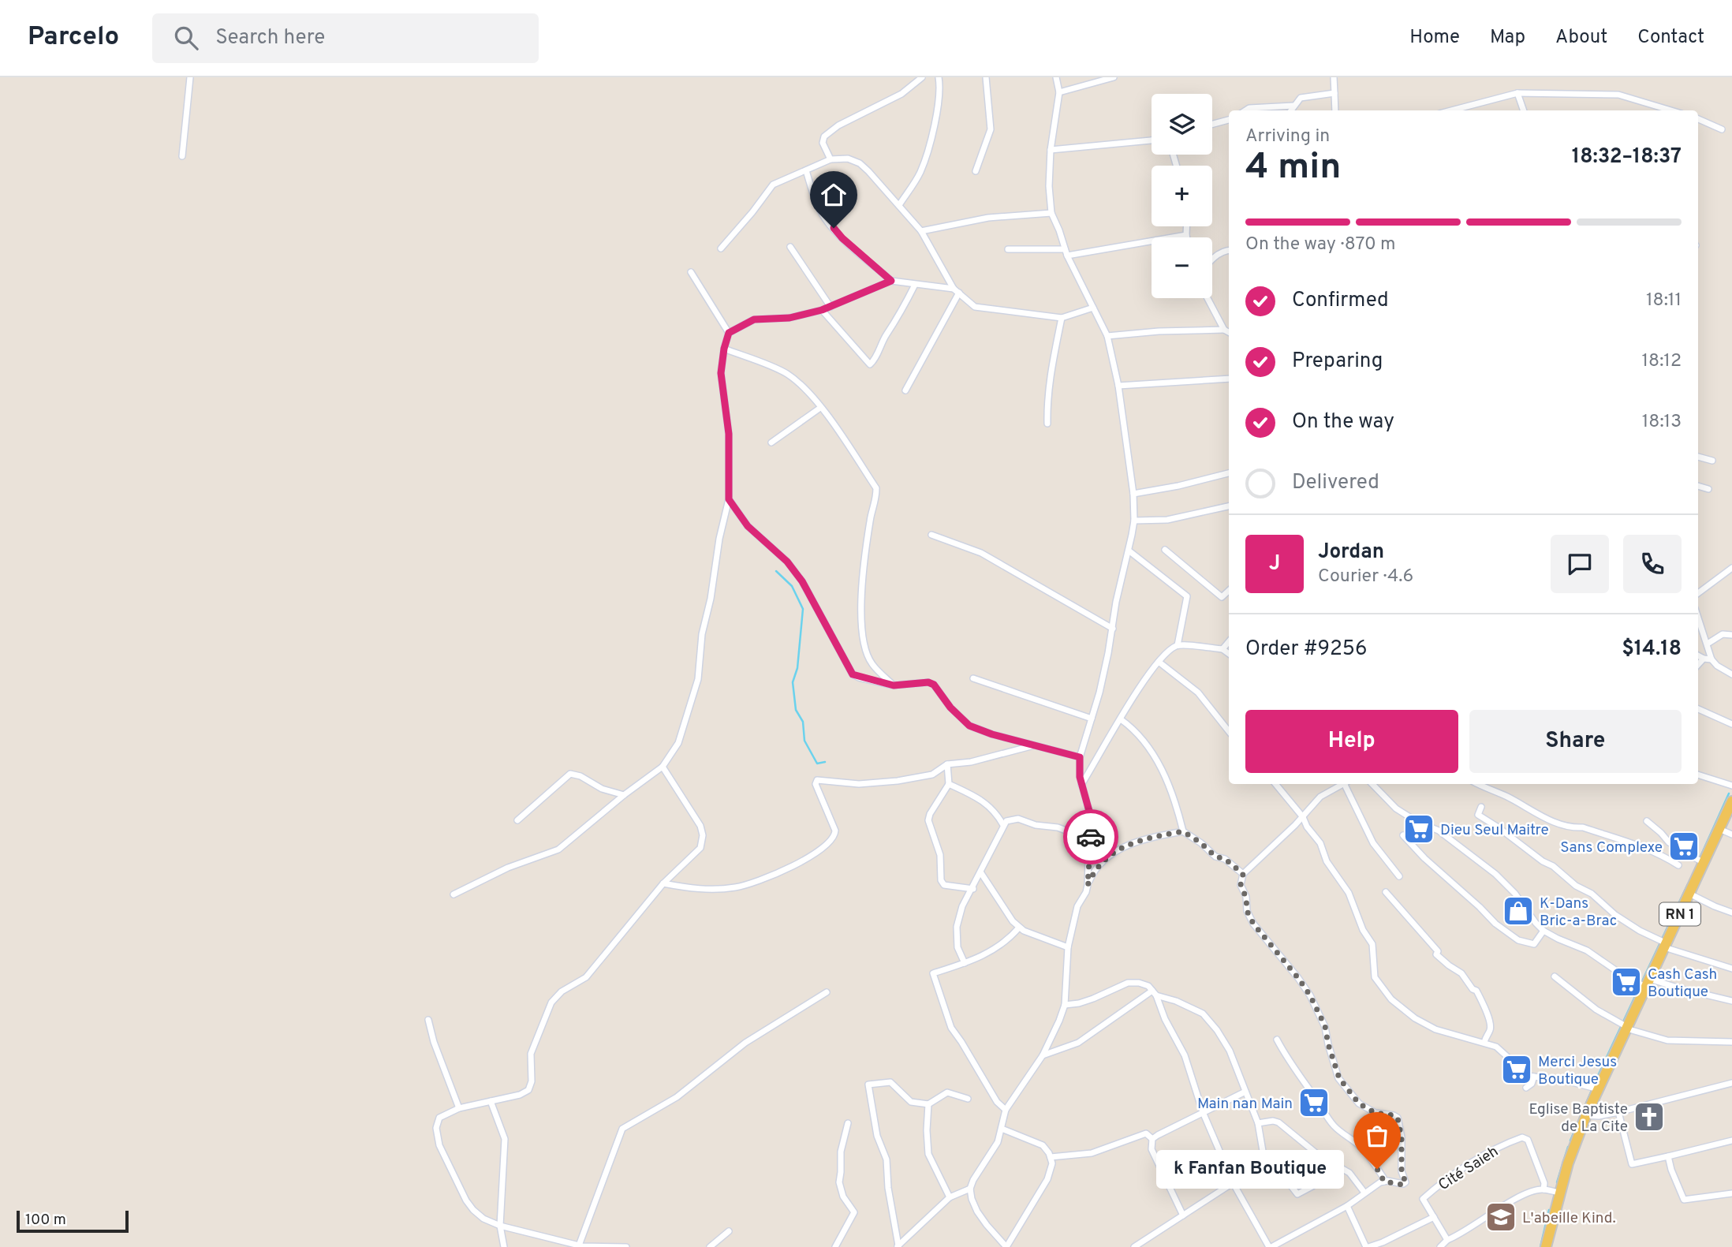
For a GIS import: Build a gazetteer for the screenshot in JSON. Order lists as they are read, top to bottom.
{
  "streets": {
    "main road": ["RN 1"],
    "street": ["Cité Saieh"]
  },
  "places": {
    "supermarket": [
      "Dieu Seul Maitre",
      "Sans Complexe",
      "Cash Cash Boutique",
      "Merci Jesus Boutique",
      "Main nan Main"
    ],
    "shop": ["K-Dans Bric-a-Brac"],
    "church": ["Eglise Baptiste de La Cite"],
    "other": ["k Fanfan Boutique"],
    "school or university": ["L'abeille Kind."]
  },
  "scale_bar": "100 m",
  "page": {
    "header": "Parcelo",
    "search": "Search here",
    "nav": [
      "Home",
      "Map",
      "About",
      "Contact"
    ],
    "map_buttons": ["+", "−"],
    "heading": ["4 min", "Arriving in", "18:32–18:37"],
    "panel": [
      "Jordan",
      "Courier · 4.6",
      "Order #9256",
      "$14.18"
    ],
    "bar": "On the way · 870 m",
    "list": [
      ["Confirmed", "18:11"],
      ["Preparing", "18:12"],
      ["On the way", "18:13"],
      "Delivered"
    ],
    "round": "J",
    "buttons": ["Help", "Share"],
    "bubble": "k Fanfan Boutique",
    "scale": "100 m"
  }
}
